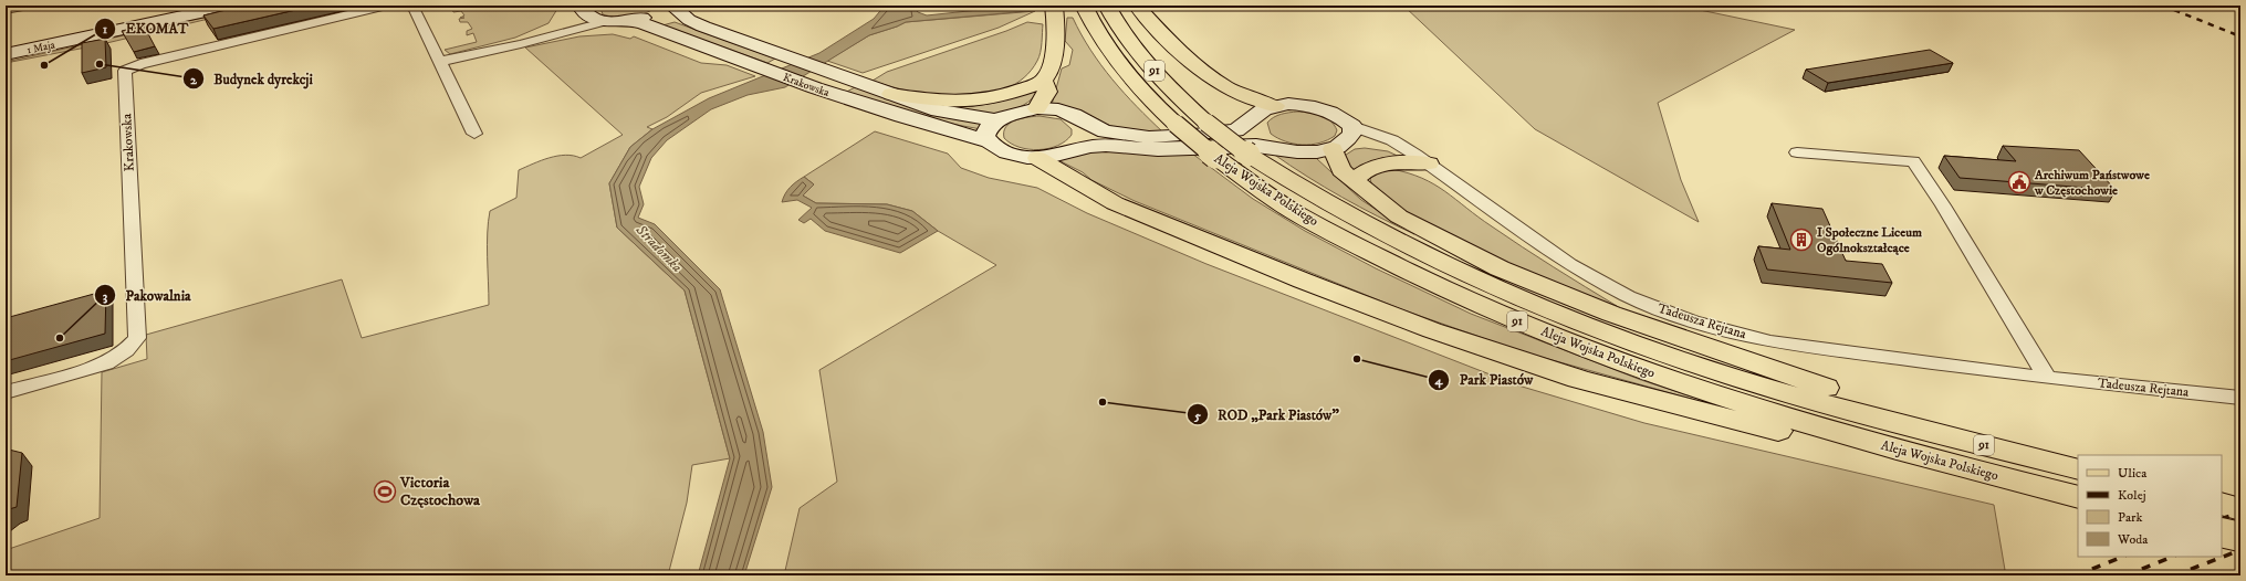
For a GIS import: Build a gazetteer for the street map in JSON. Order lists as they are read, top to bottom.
{
  "streets": {
    "main road": [
      "1 Maja",
      "91",
      "Krakowska",
      "Aleja Wojska Polskiego"
    ],
    "street": ["Tadeusza Rejtana"]
  },
  "crossings": [
    ["Krakowska", "Tadeusza Rejtana"]
  ],
  "water": ["Stradomka"],
  "places": {
    "other": [
      "Budynek dyrekcji",
      "EKOMAT",
      "Pakowalnia",
      "Park Piastów",
      "ROD „Park Piastów”"
    ],
    "public building": ["Archiwum Państwowe w Częstochowie"],
    "building": ["I Społeczne Liceum Ogólnokształcące"],
    "sports": ["Victoria Częstochowa"]
  },
  "legend": [
    "Ulica",
    "Kolej",
    "Park",
    "Woda"
  ]
}
